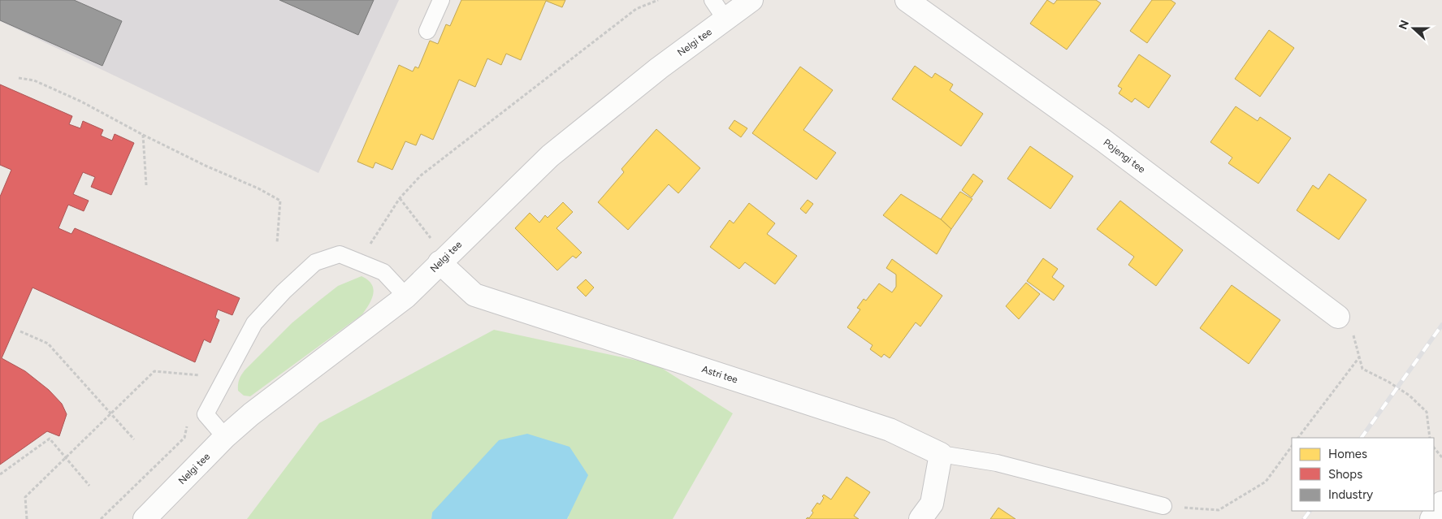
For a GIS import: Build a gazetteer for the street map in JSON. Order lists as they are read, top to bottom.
{
  "streets": {
    "street": ["Nelgi tee", "Pojengi tee", "Astri tee"]
  },
  "crossings": [
    ["Nelgi tee", "Astri tee"]
  ],
  "legend": ["Homes", "Shops", "Industry"],
  "north": "left"
}
